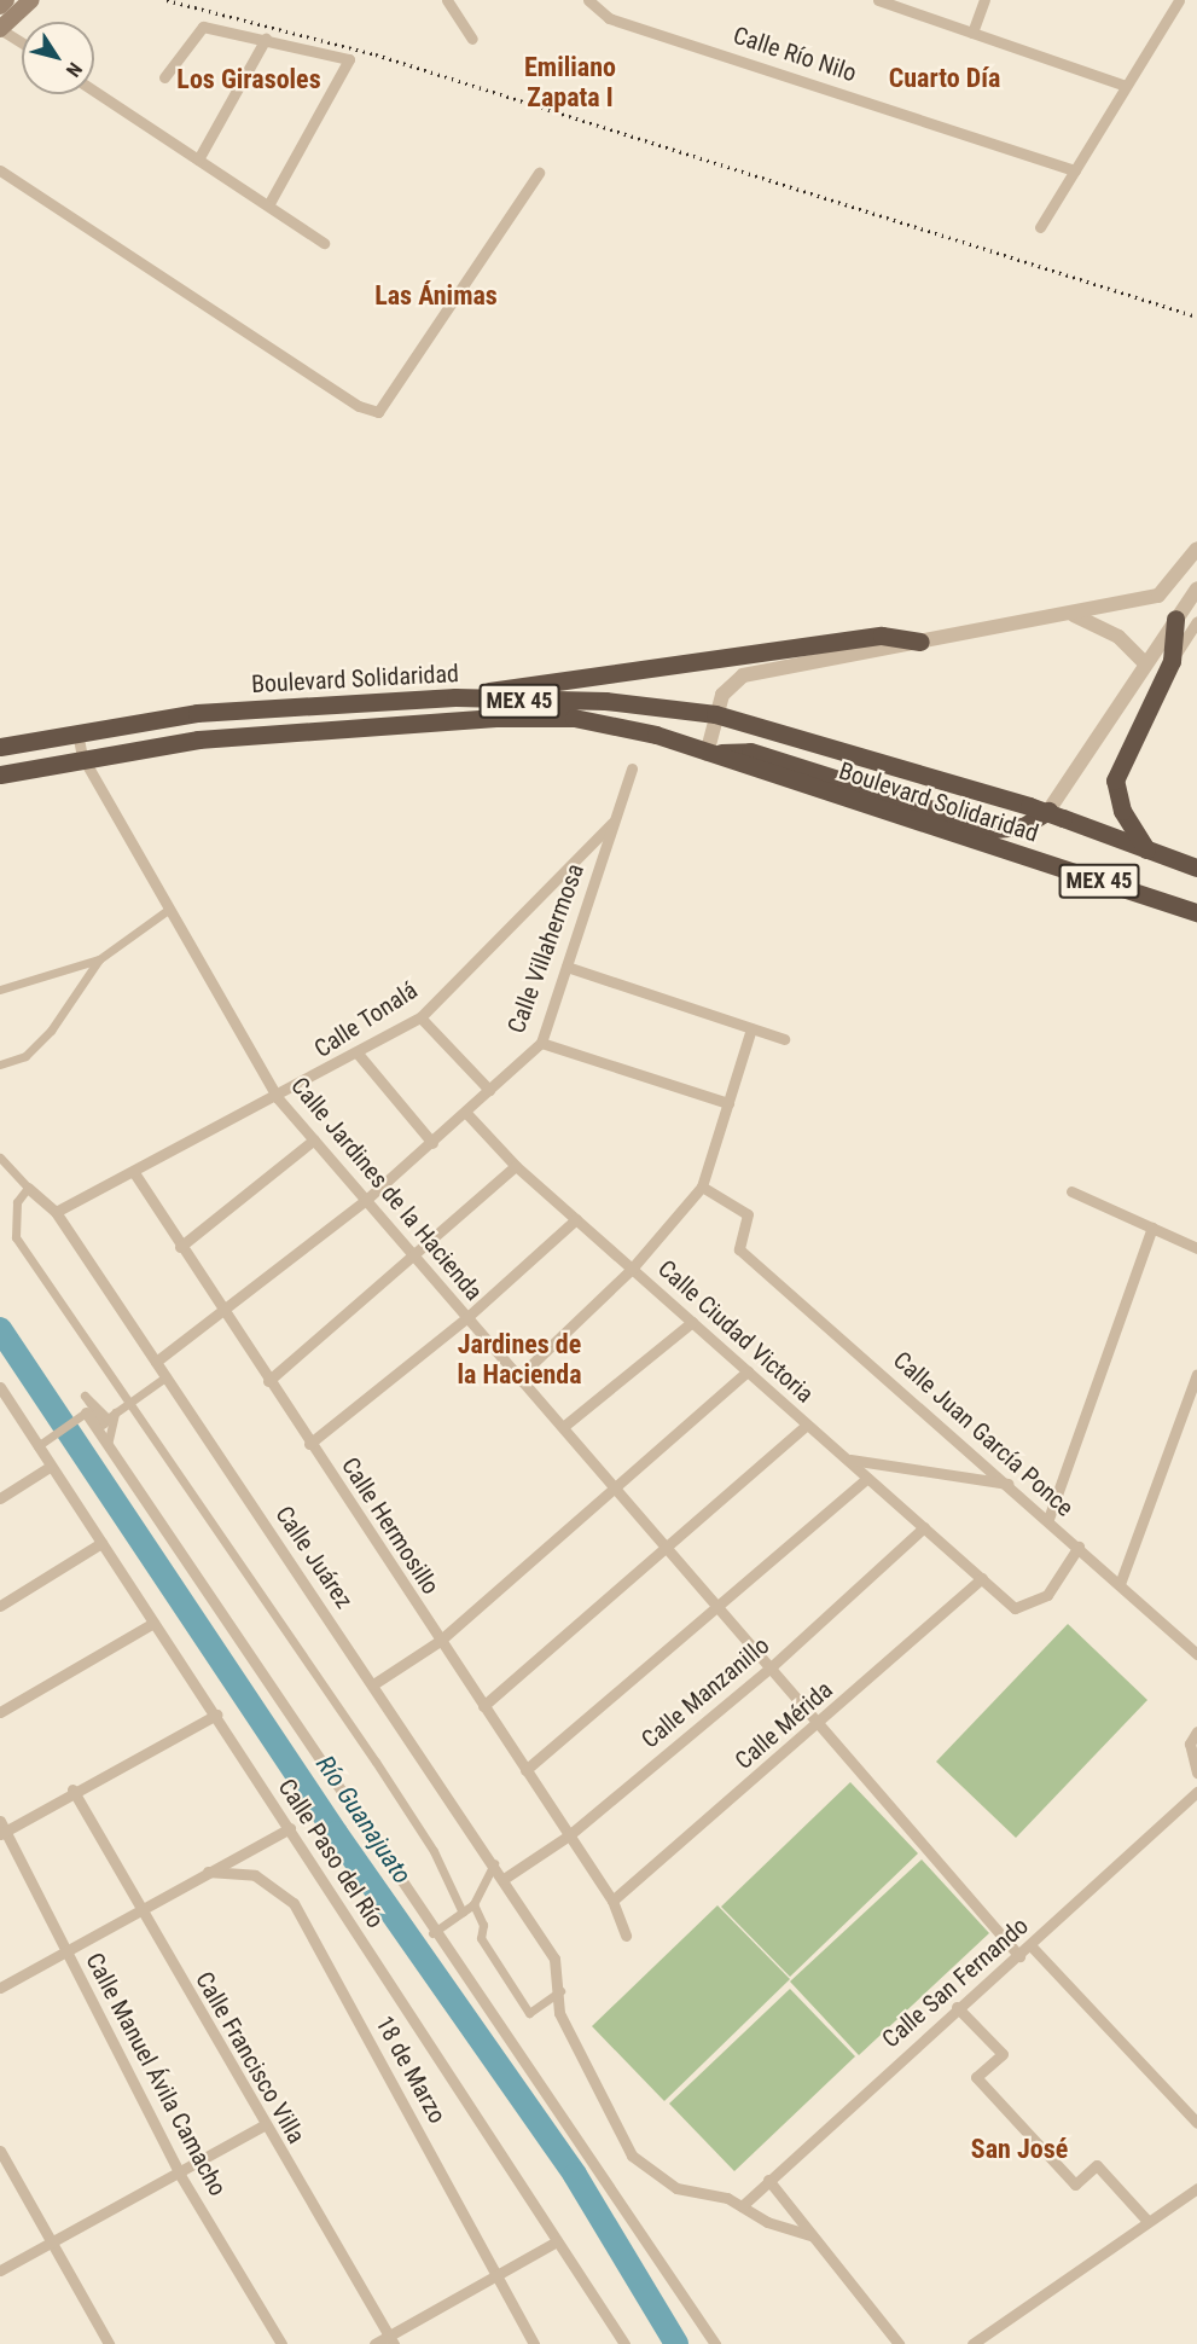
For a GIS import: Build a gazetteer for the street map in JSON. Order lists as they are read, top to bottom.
{
  "streets": {
    "highway": ["Boulevard Solidaridad", "MEX 45"],
    "street": [
      "Calle Río Nilo",
      "Calle Villahermosa",
      "Calle Tonalá",
      "Calle Jardines de la Hacienda",
      "Calle Ciudad Victoria",
      "Calle Juan García Ponce",
      "Calle Hermosillo",
      "Calle Juárez",
      "Calle Manzanillo",
      "Calle Mérida",
      "Calle Paso del Río",
      "Calle San Fernando",
      "Calle Francisco Villa",
      "18 de Marzo",
      "Calle Manuel Ávila Camacho"
    ]
  },
  "crossings": [
    ["Boulevard Solidaridad", "Calle Jardines de la Hacienda"],
    ["Calle Villahermosa", "Calle Tonalá"],
    ["Calle Villahermosa", "Calle Jardines de la Hacienda"],
    ["Calle Villahermosa", "Calle Ciudad Victoria"],
    ["Calle Villahermosa", "Calle Hermosillo"],
    ["Calle Villahermosa", "Calle Juárez"],
    ["Calle Tonalá", "Calle Jardines de la Hacienda"],
    ["Calle Tonalá", "Calle Hermosillo"],
    ["Calle Tonalá", "Calle Juárez"],
    ["Calle Jardines de la Hacienda", "Calle Manzanillo"],
    ["Calle Jardines de la Hacienda", "Calle Mérida"],
    ["Calle Jardines de la Hacienda", "Calle San Fernando"],
    ["Calle Ciudad Victoria", "Calle Juan García Ponce"],
    ["Calle Ciudad Victoria", "Calle Manzanillo"],
    ["Calle Ciudad Victoria", "Calle Mérida"],
    ["Calle Hermosillo", "Calle Manzanillo"],
    ["Calle Hermosillo", "Calle Mérida"],
    ["Calle Juárez", "Calle Manzanillo"]
  ],
  "districts": [
    "Emiliano Zapata I",
    "Cuarto Día",
    "Los Girasoles",
    "Las Ánimas",
    "Jardines de la Hacienda",
    "San José"
  ],
  "water": ["Río Guanajuato"],
  "north": "bottom right"
}
